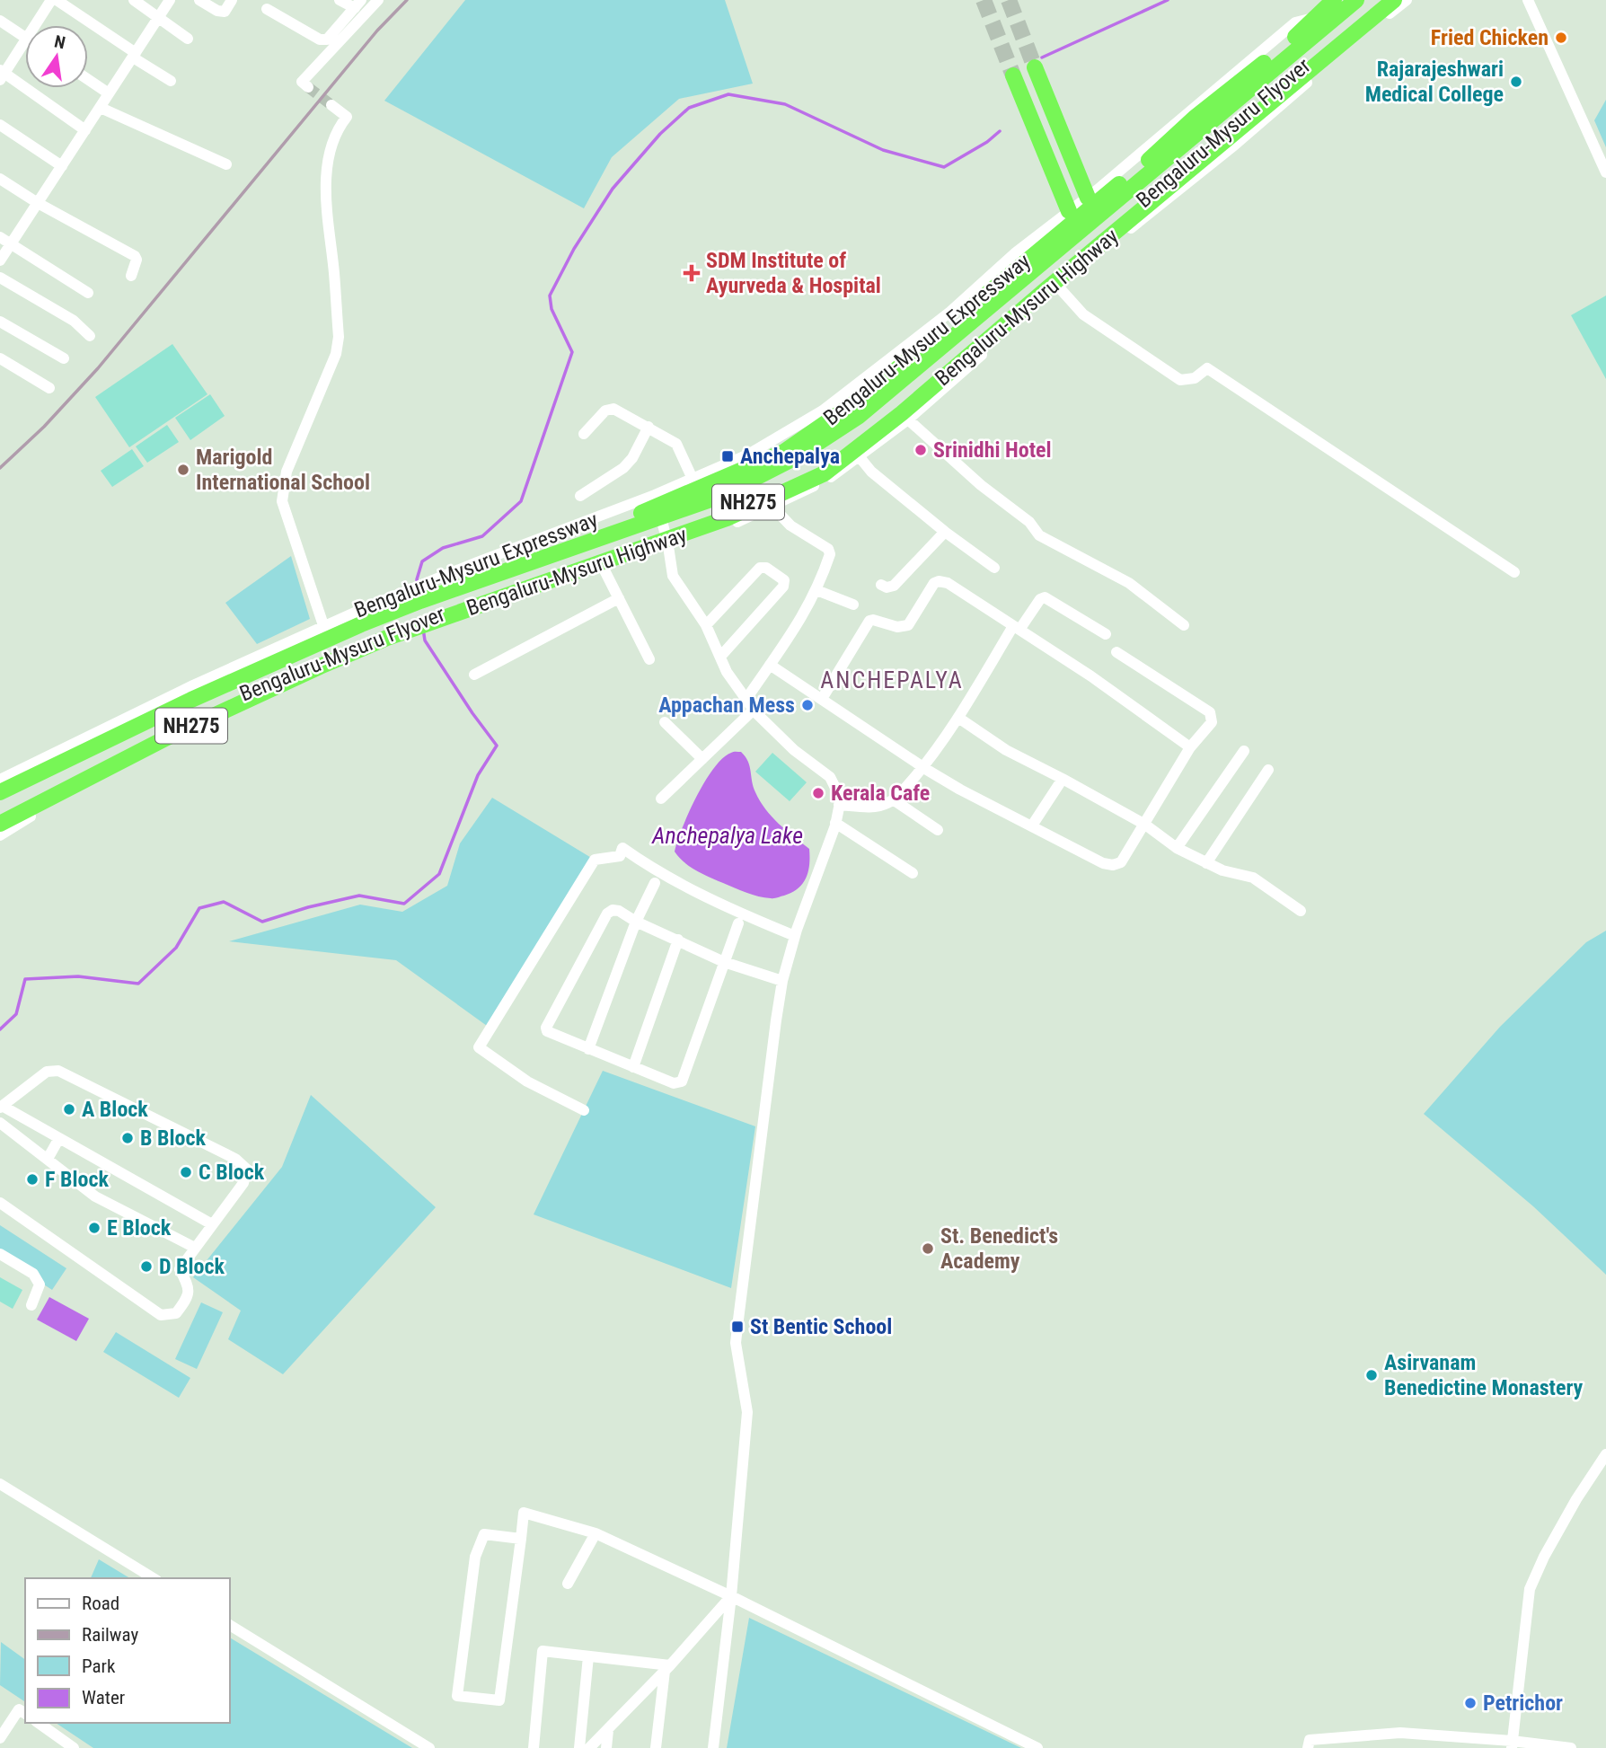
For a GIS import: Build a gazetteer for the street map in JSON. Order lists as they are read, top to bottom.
{
  "streets": {
    "highway": [
      "Bengaluru-Mysuru Flyover",
      "Bengaluru-Mysuru Highway",
      "Bengaluru-Mysuru Expressway",
      "NH275"
    ]
  },
  "crossings": [
    ["Bengaluru-Mysuru Highway", "NH275"]
  ],
  "districts": ["ANCHEPALYA"],
  "water": ["Anchepalya Lake"],
  "places": {
    "other": [
      "Fried Chicken",
      "Rajarajeshwari Medical College",
      "Srinidhi Hotel",
      "Marigold International School",
      "Appachan Mess",
      "Kerala Cafe",
      "A Block",
      "B Block",
      "C Block",
      "F Block",
      "E Block",
      "St. Benedict's Academy",
      "D Block",
      "Asirvanam Benedictine Monastery",
      "Petrichor"
    ],
    "health": ["SDM Institute of Ayurveda & Hospital"],
    "transit": ["Anchepalya", "St Bentic School"]
  },
  "legend": [
    "Road",
    "Railway",
    "Park",
    "Water"
  ],
  "north": "top"
}
